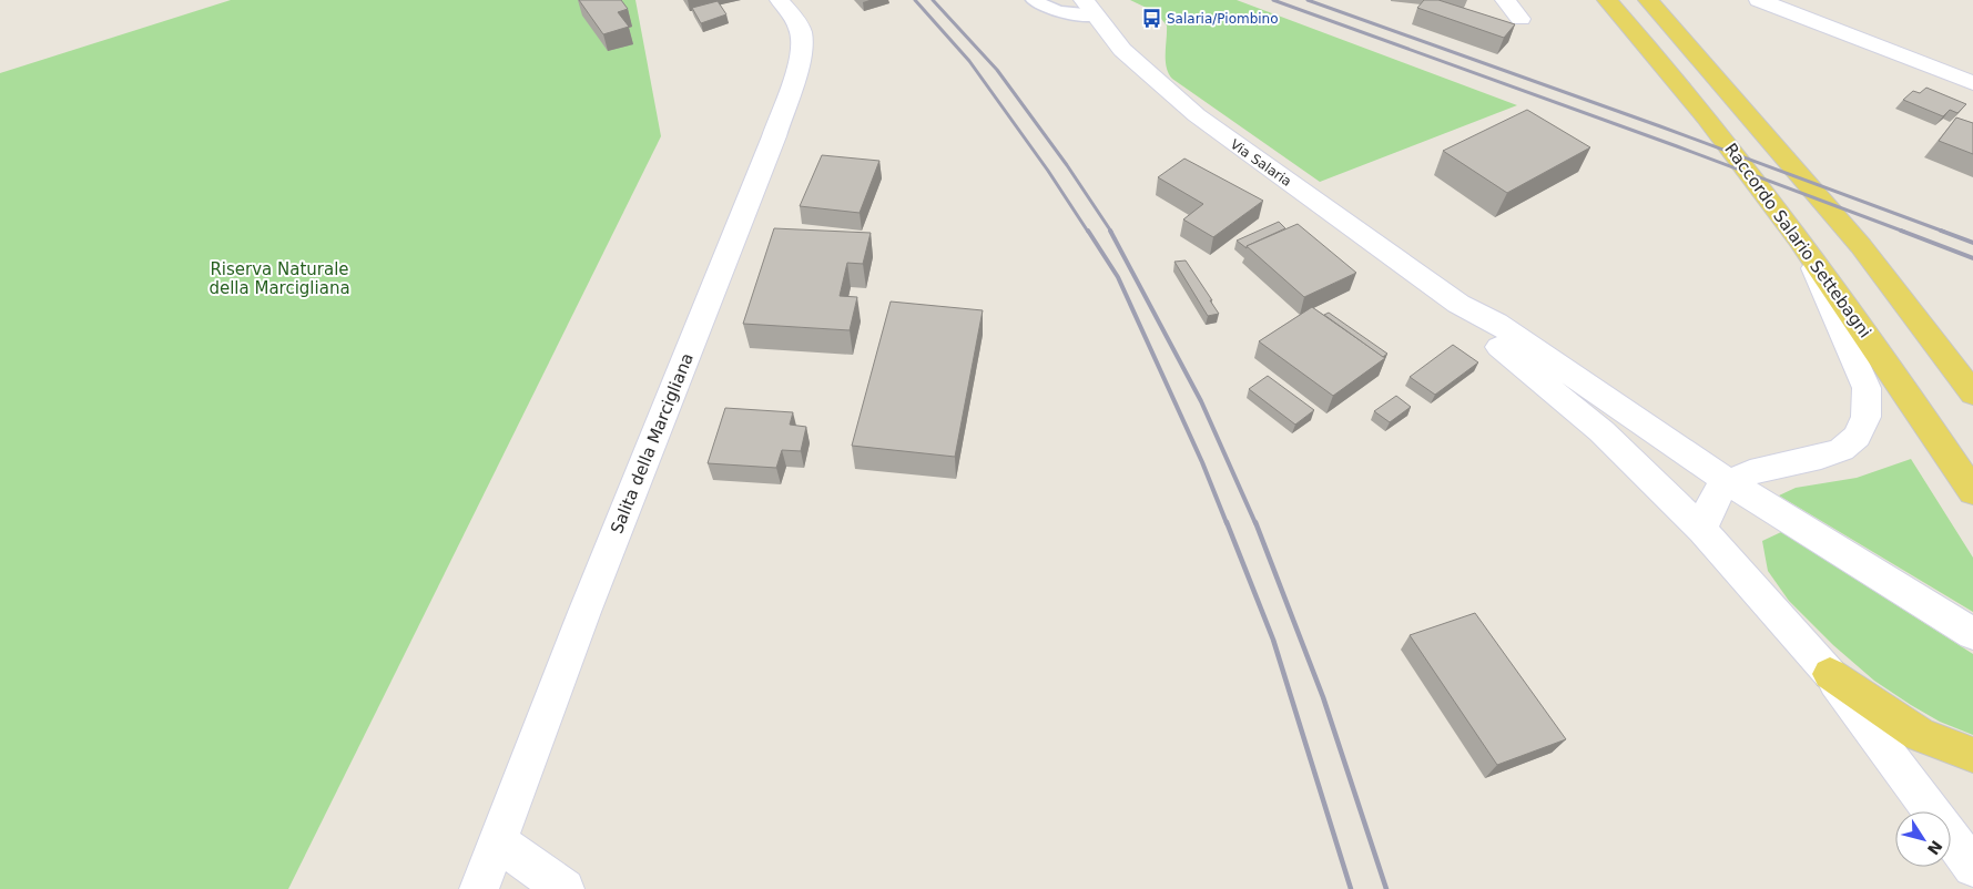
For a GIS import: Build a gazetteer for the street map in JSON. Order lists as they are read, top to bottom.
{
  "streets": {
    "main road": ["Raccordo Salario Settebagni"],
    "street": ["Via Salaria", "Salita della Marcigliana"]
  },
  "parks": ["Riserva Naturale della Marcigliana"],
  "places": {
    "bus stop": ["Salaria/Piombino"]
  },
  "north": "bottom right"
}
